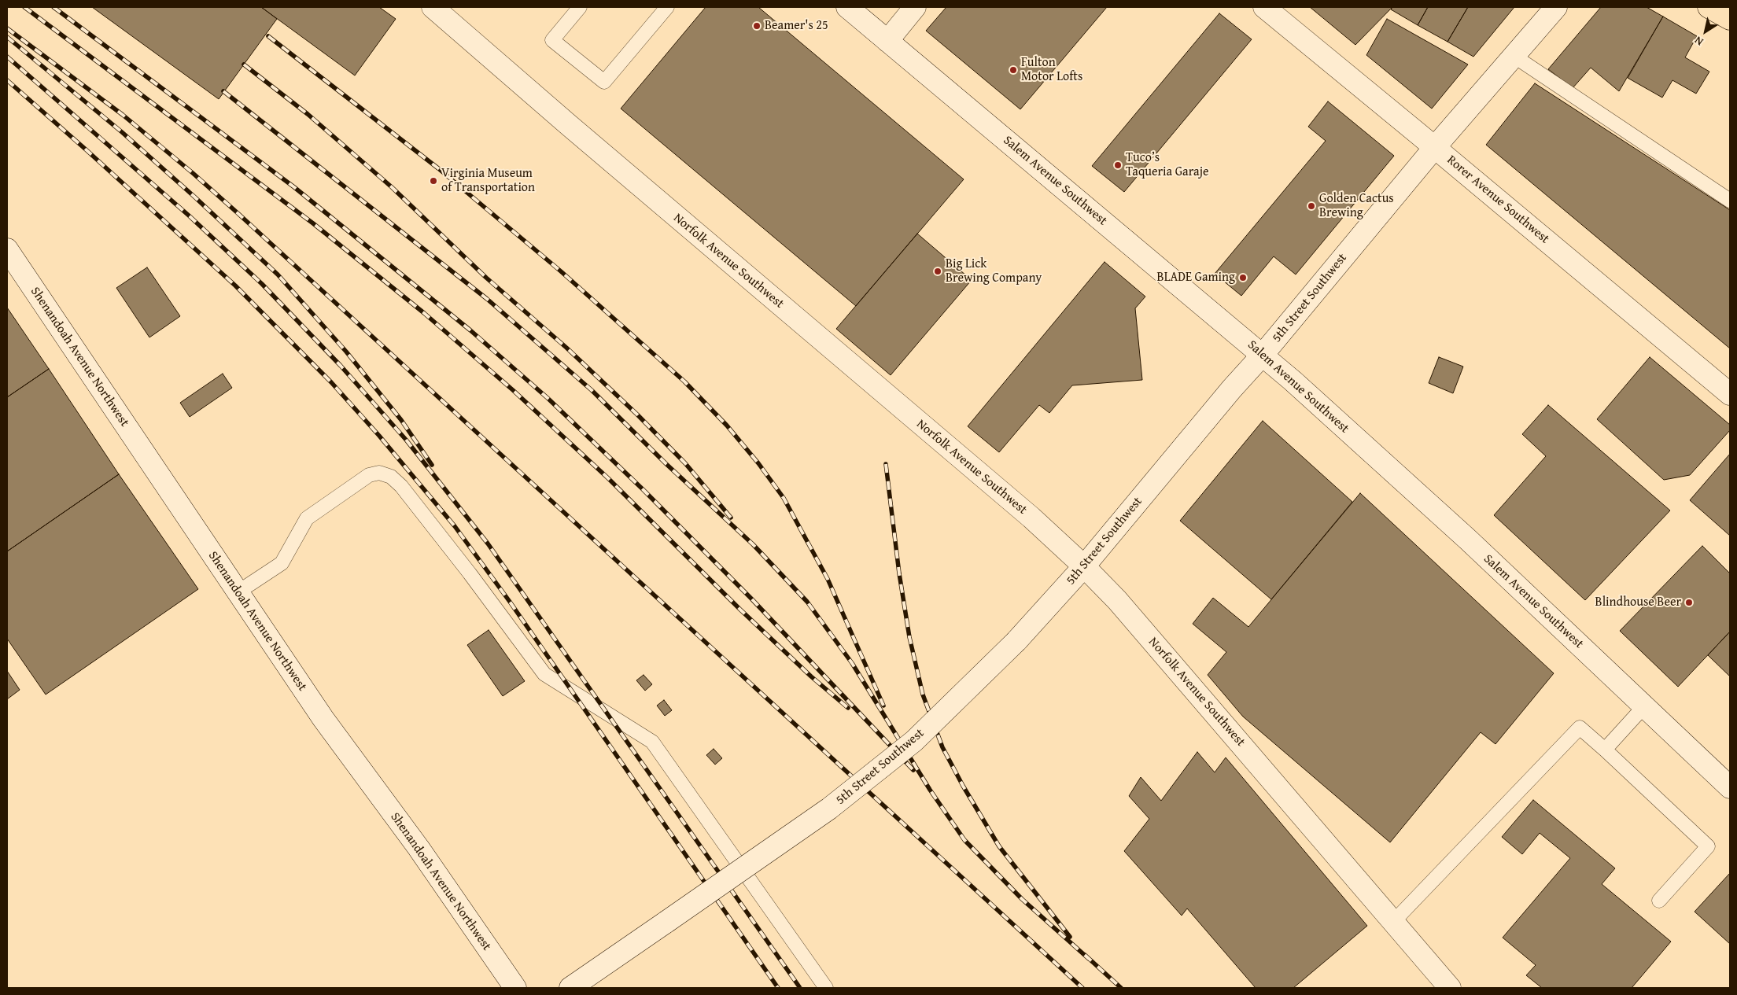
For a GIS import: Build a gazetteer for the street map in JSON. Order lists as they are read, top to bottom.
{
  "streets": {
    "street": [
      "Salem Avenue Southwest",
      "Rorer Avenue Southwest",
      "Norfolk Avenue Southwest",
      "5th Street Southwest",
      "Shenandoah Avenue Northwest"
    ]
  },
  "crossings": [
    ["Salem Avenue Southwest", "5th Street Southwest"],
    ["Rorer Avenue Southwest", "5th Street Southwest"],
    ["Norfolk Avenue Southwest", "5th Street Southwest"]
  ],
  "places": [
    "Beamer's 25",
    "Fulton Motor Lofts",
    "Tuco’s Taqueria Garaje",
    "Virginia Museum of Transportation",
    "Golden Cactus Brewing",
    "Big Lick Brewing Company",
    "BLADE Gaming",
    "Blindhouse Beer"
  ],
  "north": "bottom left"
}
